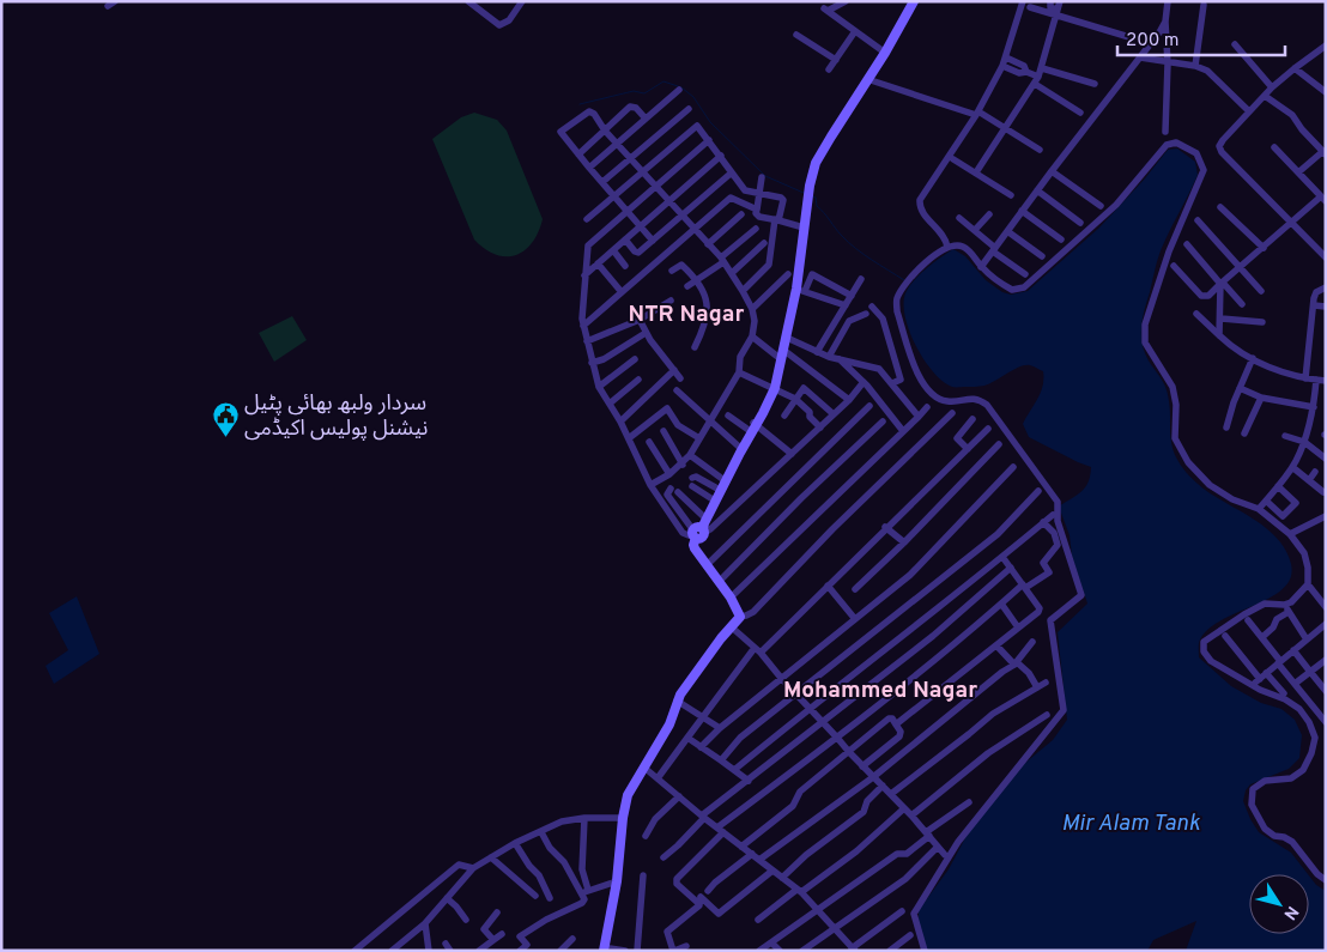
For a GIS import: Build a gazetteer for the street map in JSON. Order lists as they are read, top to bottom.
{
  "districts": ["NTR Nagar", "Mohammed Nagar"],
  "water": ["Mir Alam Tank"],
  "places": {
    "public building": ["سردار ولبھ بھائی پٹیل نیشنل پولیس اکیڈمی"]
  },
  "scale_bar": "200 m",
  "north": "bottom right"
}
